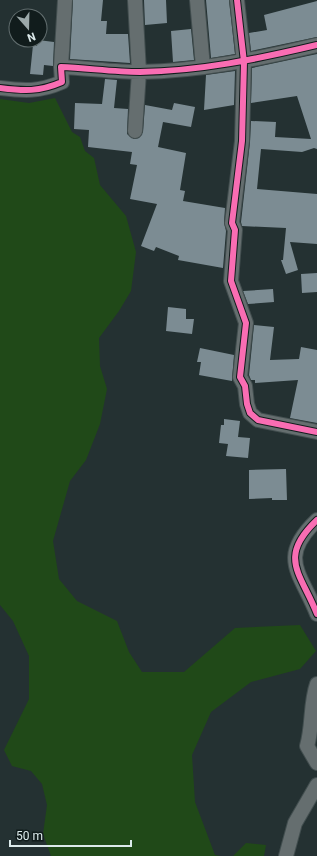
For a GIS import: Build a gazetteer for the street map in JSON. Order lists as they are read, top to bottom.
{
  "scale_bar": "50 m",
  "north": "bottom"
}
